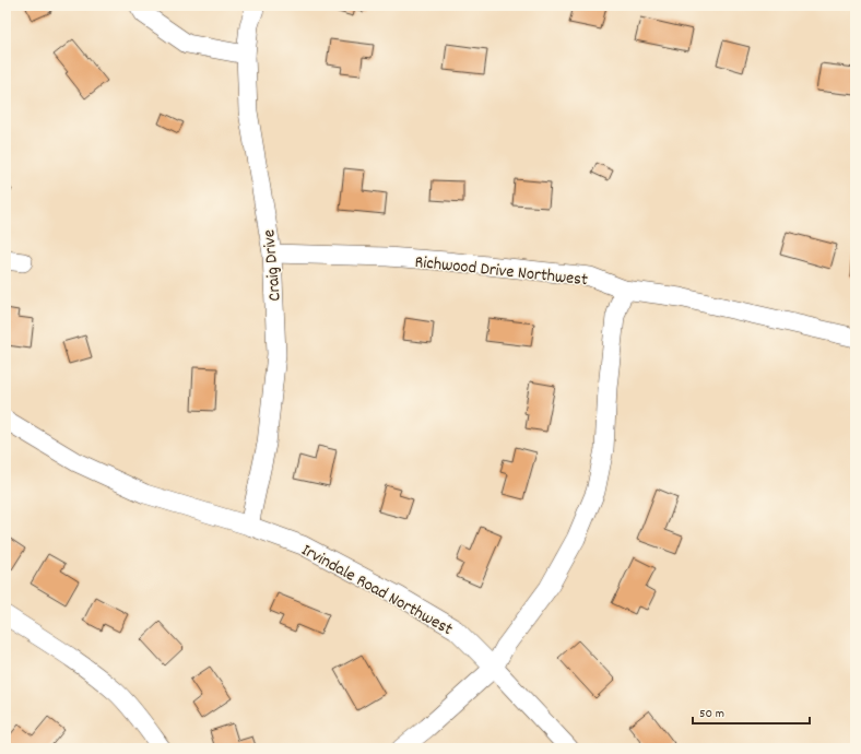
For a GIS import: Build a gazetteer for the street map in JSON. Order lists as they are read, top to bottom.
{
  "streets": {
    "street": ["Craig Drive", "Richwood Drive Northwest", "Irvindale Road Northwest"]
  },
  "crossings": [
    ["Craig Drive", "Richwood Drive Northwest"],
    ["Craig Drive", "Irvindale Road Northwest"]
  ],
  "scale_bar": "50 m"
}
